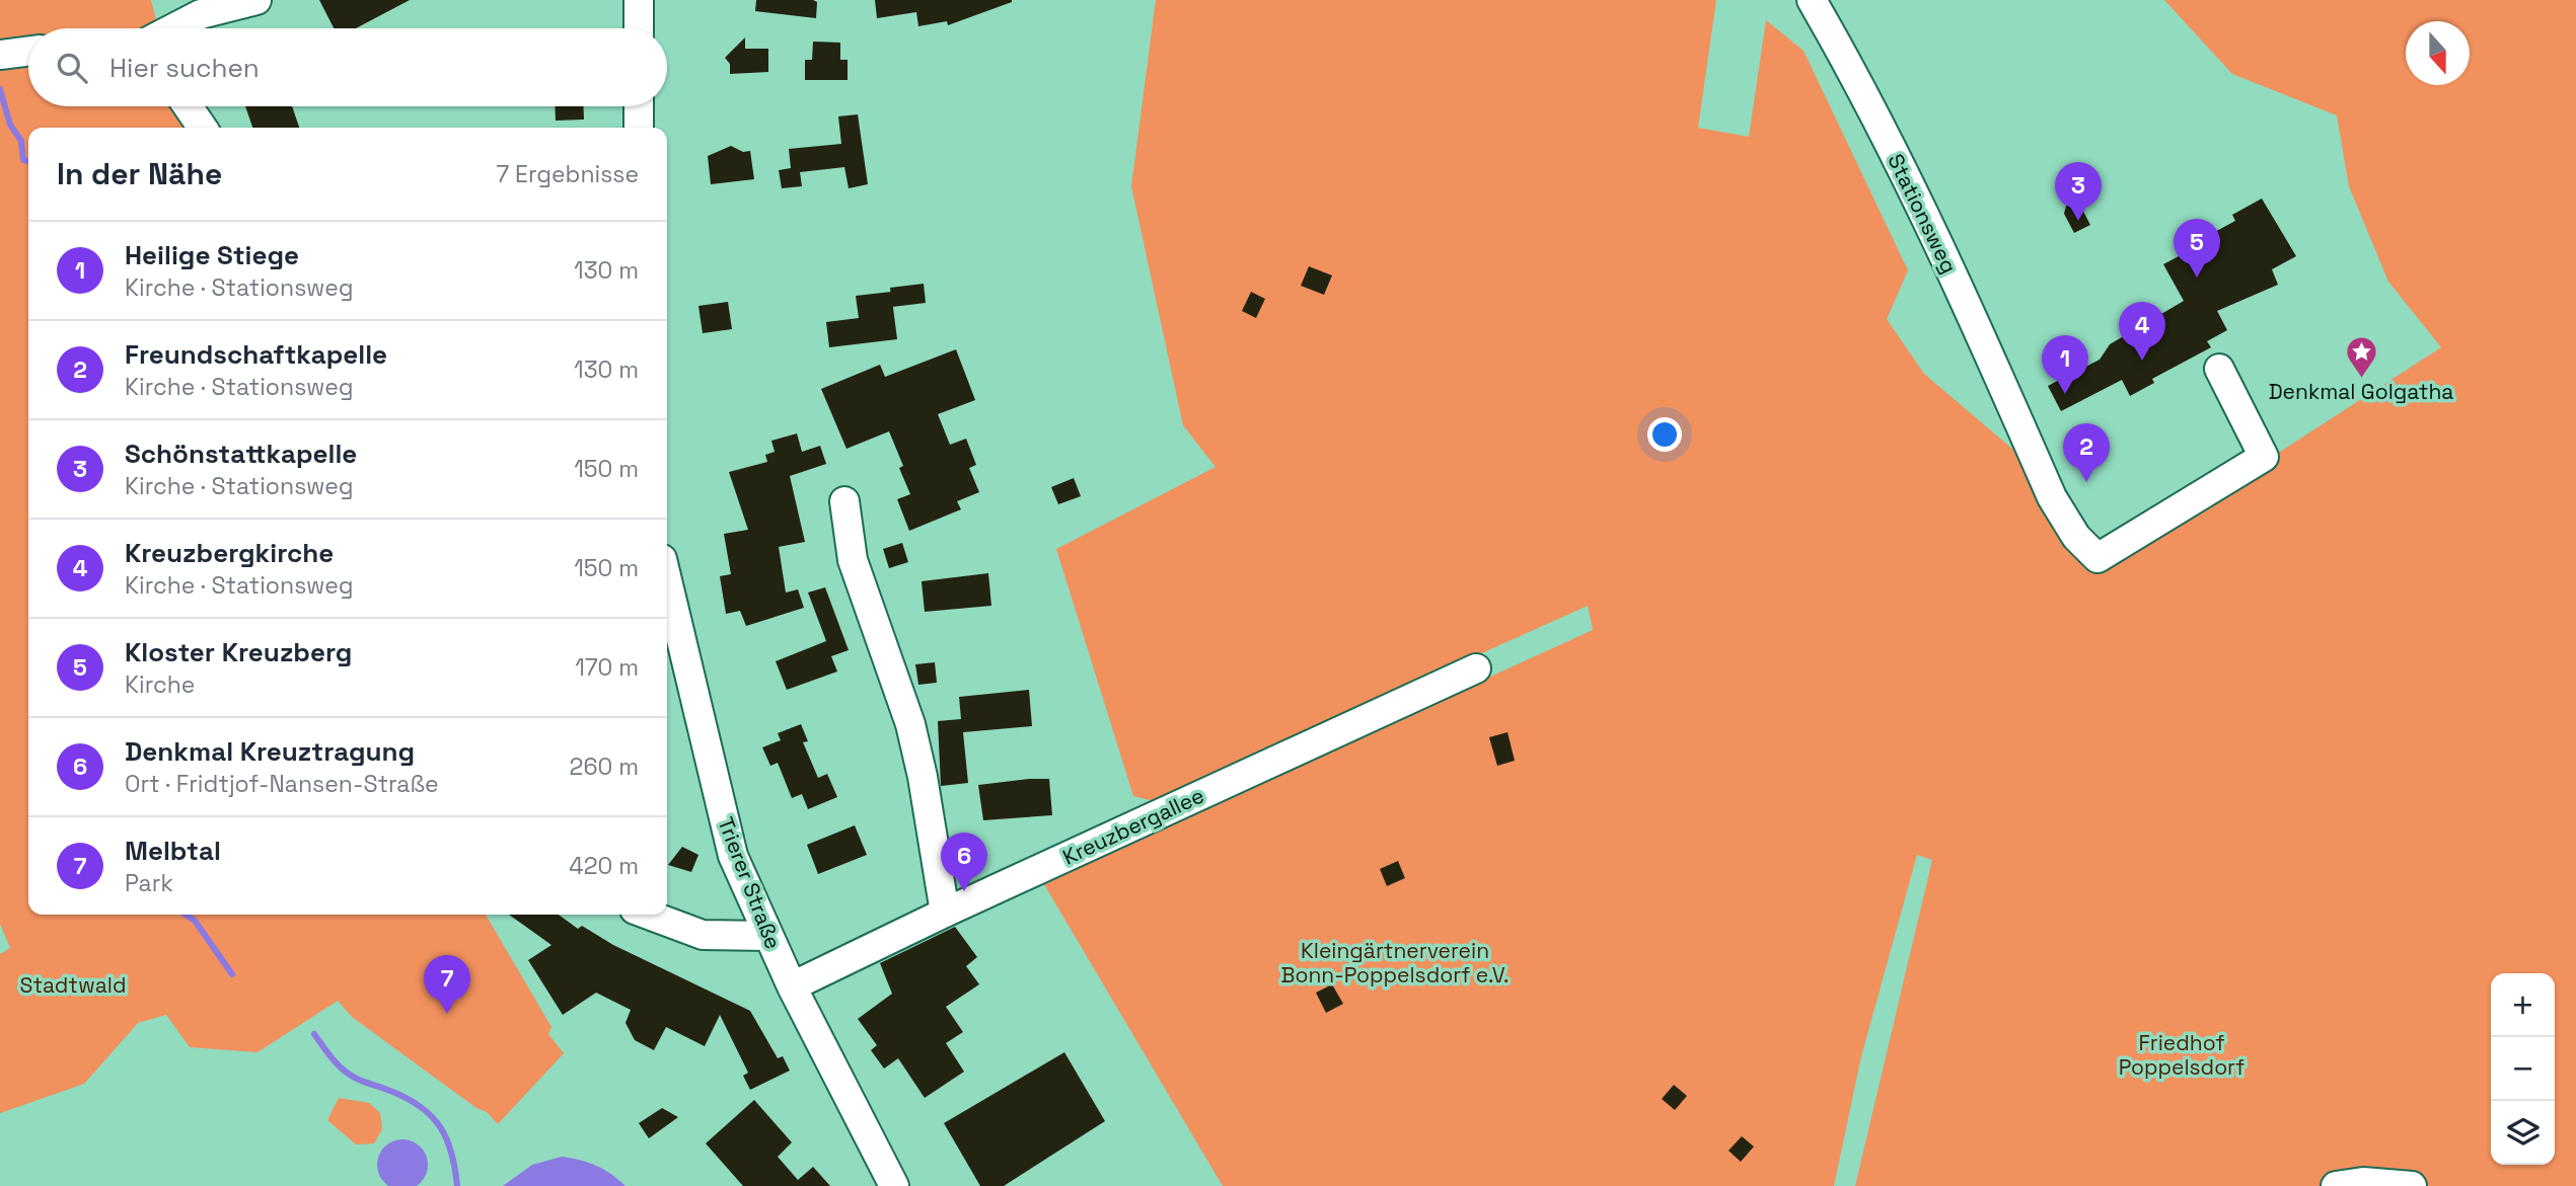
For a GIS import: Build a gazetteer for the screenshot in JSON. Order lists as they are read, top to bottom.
{
  "streets": {
    "street": ["Stationsweg", "Kreuzbergallee", "Trierer Straße"]
  },
  "crossings": [
    ["Kreuzbergallee", "Trierer Straße"]
  ],
  "parks": ["Kleingärtnerverein Bonn-Poppelsdorf e.V.", "Stadtwald", "Friedhof Poppelsdorf"],
  "places": {
    "place": ["Denkmal Golgatha"]
  },
  "north": "bottom",
  "page": {
    "search": "Hier suchen",
    "heading": ["In der Nähe", "7 Ergebnisse"],
    "pins": [
      "3",
      "5",
      "4",
      "1",
      "2",
      "6",
      "7"
    ],
    "list": [
      {
        "mark": "1",
        "name": "Heilige Stiege",
        "note": "Kirche · Stationsweg",
        "value": "130 m"
      },
      {
        "mark": "2",
        "name": "Freundschaftkapelle",
        "note": "Kirche · Stationsweg",
        "value": "130 m"
      },
      {
        "mark": "3",
        "name": "Schönstattkapelle",
        "note": "Kirche · Stationsweg",
        "value": "150 m"
      },
      {
        "mark": "4",
        "name": "Kreuzbergkirche",
        "note": "Kirche · Stationsweg",
        "value": "150 m"
      },
      {
        "mark": "5",
        "name": "Kloster Kreuzberg",
        "note": "Kirche",
        "value": "170 m"
      },
      {
        "mark": "6",
        "name": "Denkmal Kreuztragung",
        "note": "Ort · Fridtjof-Nansen-Straße",
        "value": "260 m"
      },
      {
        "mark": "7",
        "name": "Melbtal",
        "note": "Park",
        "value": "420 m"
      }
    ],
    "map_buttons": ["+", "−"]
  }
}
